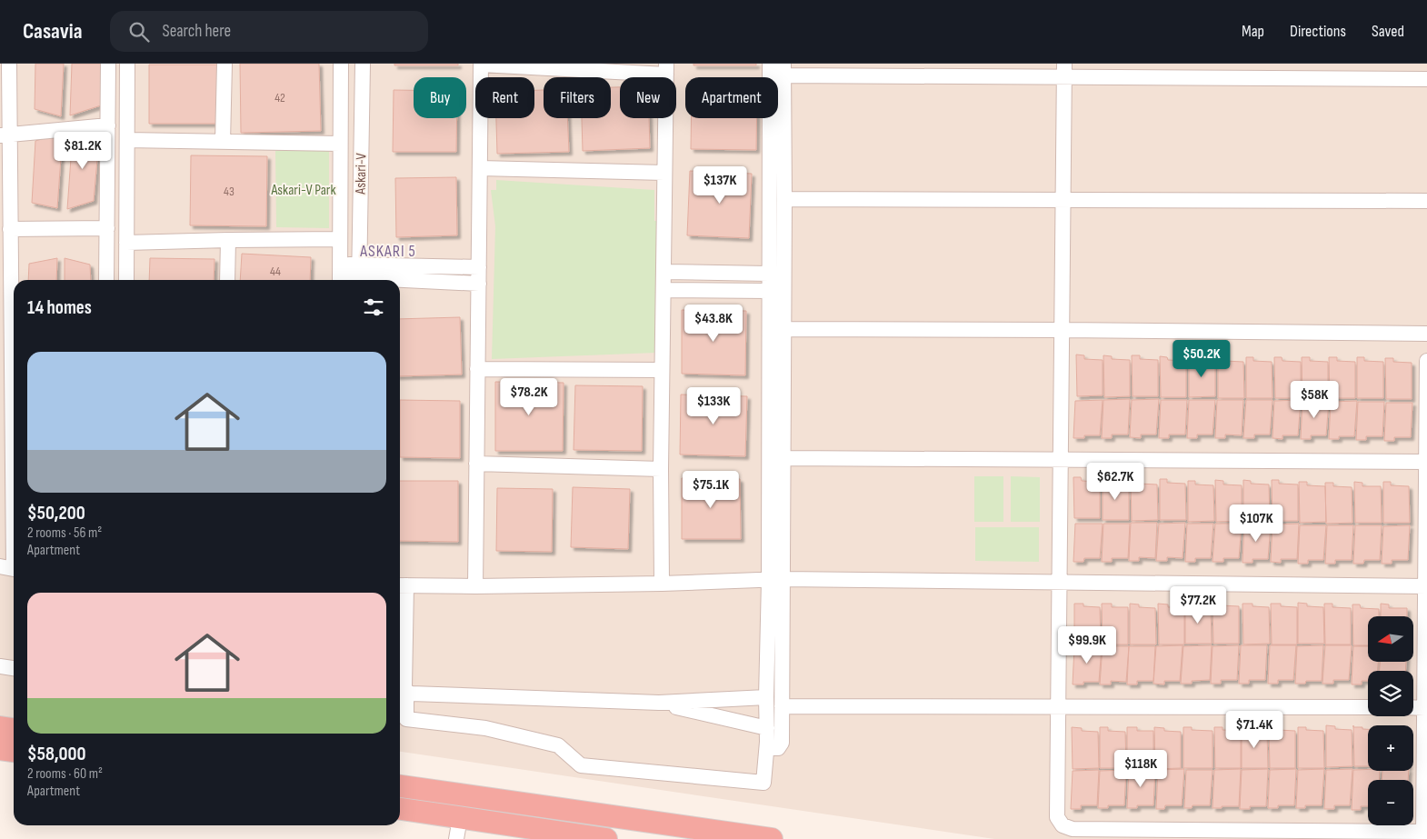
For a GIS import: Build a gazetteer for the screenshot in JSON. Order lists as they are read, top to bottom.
{
  "streets": {
    "street": ["Askari-V"]
  },
  "districts": ["ASKARI 5"],
  "parks": ["Askari-V Park"],
  "house_numbers": ["42", "43", "44"],
  "north": "left",
  "page": {
    "header": "Casavia",
    "search": "Search here",
    "nav": ["Map", "Directions", "Saved"],
    "chip": [
      "Buy",
      "Rent",
      "Filters",
      "New",
      "Apartment"
    ],
    "price": [
      "$81.2K",
      "$137K",
      "$43.8K",
      "$50.2K",
      "$78.2K",
      "$58K",
      "$133K",
      "$62.7K",
      "$75.1K",
      "$107K",
      "$77.2K",
      "$99.9K",
      "$71.4K",
      "$118K"
    ],
    "heading": "14 homes",
    "list": [
      {
        "name": "$50,200",
        "note": "2 rooms · 56 m² · Apartment"
      },
      {
        "name": "$58,000",
        "note": "2 rooms · 60 m² · Apartment"
      }
    ],
    "map_buttons": ["+", "−"]
  }
}
